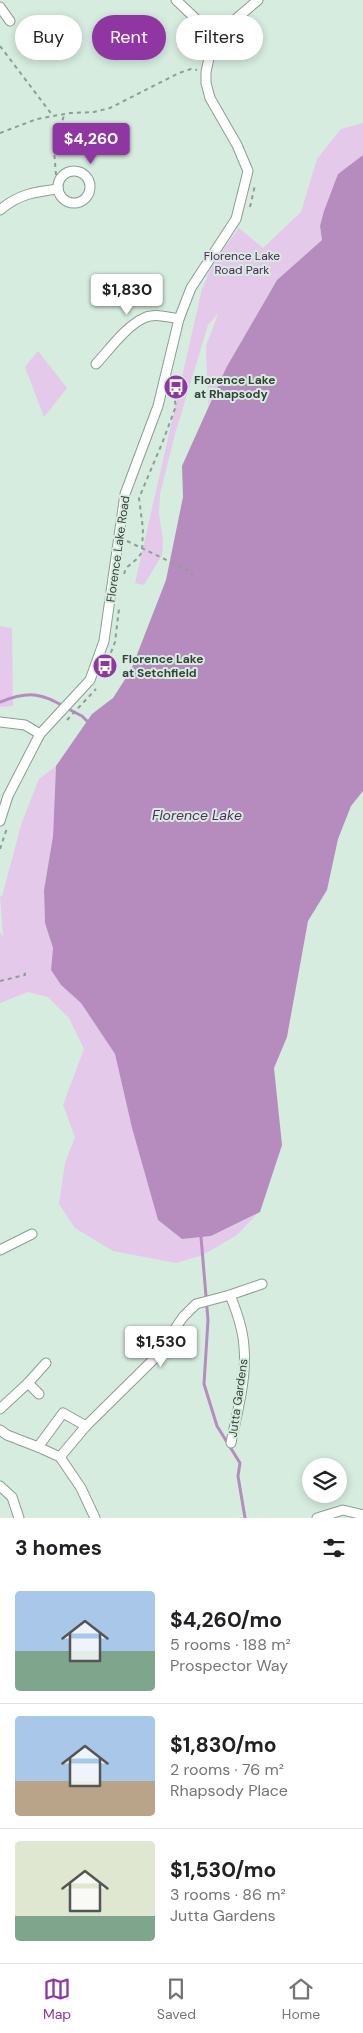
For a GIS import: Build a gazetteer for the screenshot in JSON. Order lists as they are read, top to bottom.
{
  "streets": {
    "street": ["Florence Lake Road", "Jutta Gardens"]
  },
  "water": ["Florence Lake"],
  "parks": ["Florence Lake Road Park"],
  "places": {
    "bus stop": ["Florence Lake at Rhapsody", "Florence Lake at Setchfield"]
  },
  "page": {
    "chip": ["Buy", "Rent", "Filters"],
    "price": ["$4,260", "$1,830", "$1,530"],
    "heading": "3 homes",
    "list": [
      {
        "name": "$4,260/mo",
        "note": "5 rooms · 188 m² · Prospector Way"
      },
      {
        "name": "$1,830/mo",
        "note": "2 rooms · 76 m² · Rhapsody Place"
      },
      {
        "name": "$1,530/mo",
        "note": "3 rooms · 86 m² · Jutta Gardens"
      }
    ],
    "tabs": ["Map", "Saved", "Home"]
  }
}
